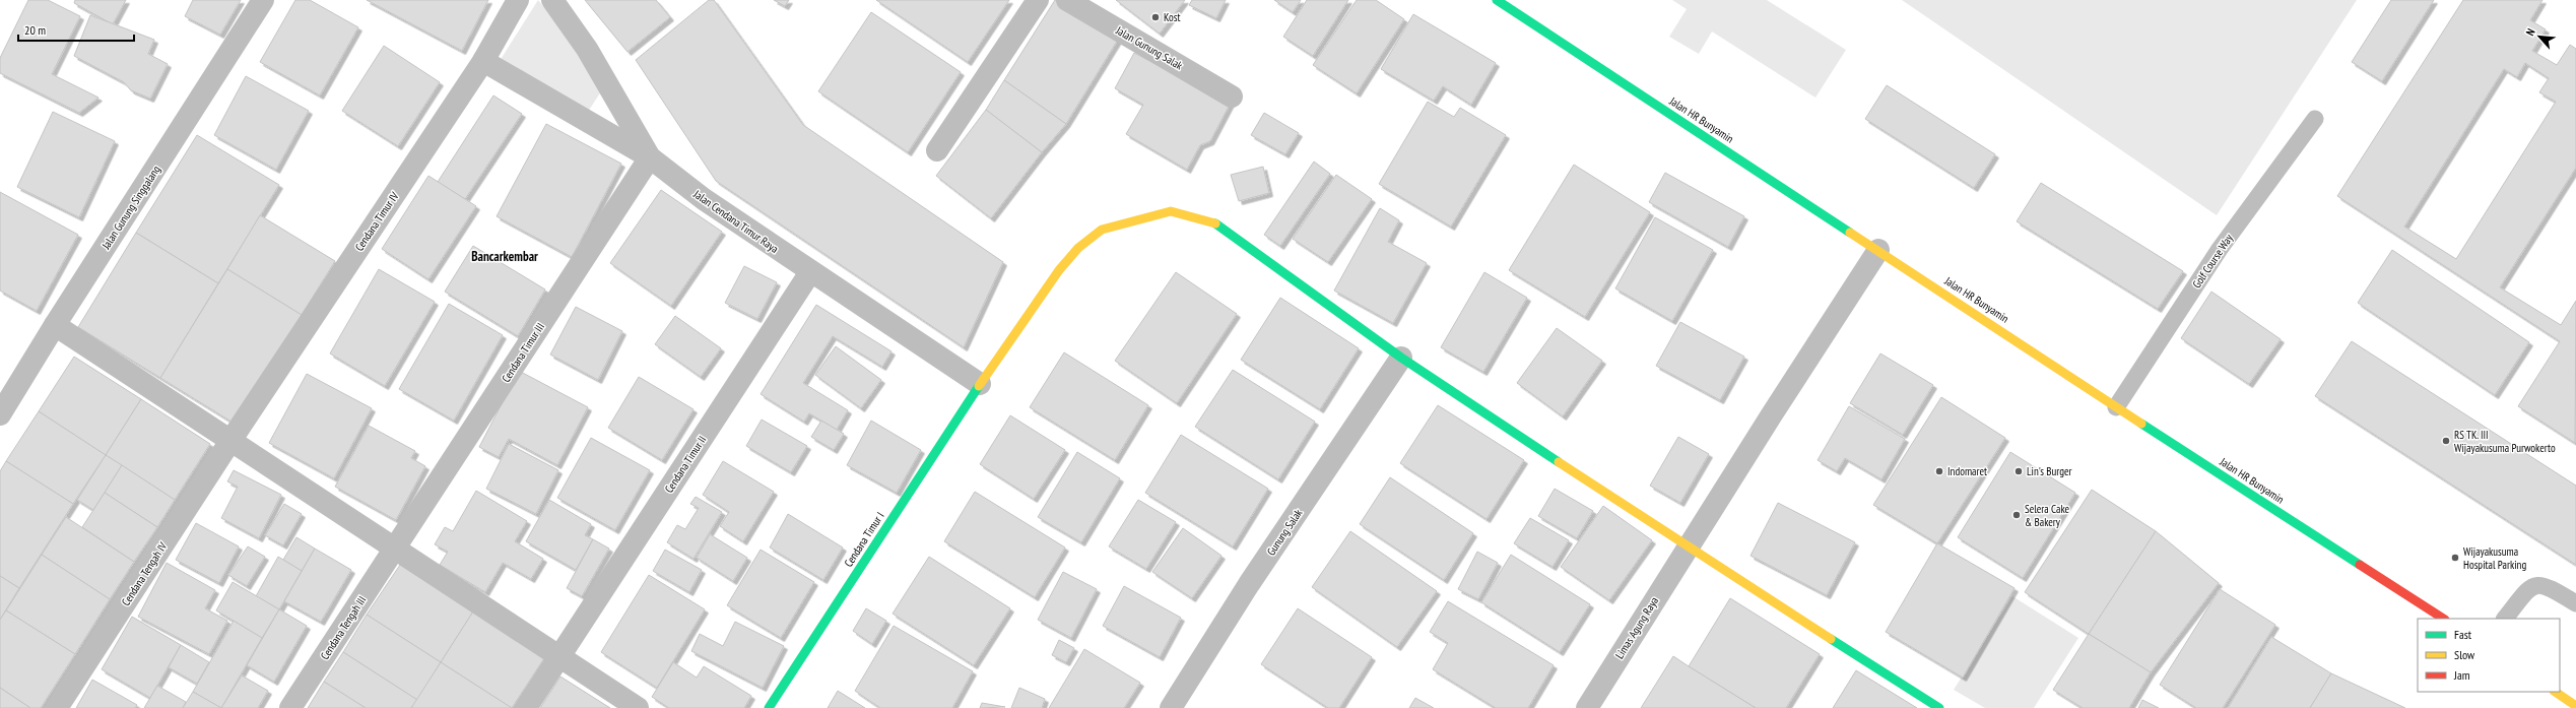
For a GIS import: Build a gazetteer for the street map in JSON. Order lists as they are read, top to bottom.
{
  "streets": {
    "street": [
      "Jalan Gunung Salak",
      "Jalan HR Bunyamin",
      "Jalan Gunung Singgalang",
      "Cendana Timur IV",
      "Jalan Cendana Timur Raya",
      "Cendana Timur III",
      "Cendana Timur II",
      "Gunung Salak",
      "Cendana Timur I",
      "Cendana Tengah IV",
      "Cendana Tengah III",
      "Limas Agung Raya"
    ],
    "lane": ["Golf Course Way"]
  },
  "crossings": [
    ["Jalan HR Bunyamin", "Golf Course Way"],
    ["Jalan HR Bunyamin", "Limas Agung Raya"],
    ["Cendana Timur IV", "Cendana Tengah IV"],
    ["Jalan Cendana Timur Raya", "Cendana Timur III"],
    ["Jalan Cendana Timur Raya", "Cendana Timur II"],
    ["Jalan Cendana Timur Raya", "Cendana Timur I"],
    ["Cendana Timur III", "Cendana Tengah III"],
    ["Gunung Salak", "Cendana Timur I"],
    ["Cendana Timur I", "Limas Agung Raya"]
  ],
  "districts": ["Bancarkembar"],
  "places": [
    "Kost",
    "RS TK. III Wijayakusuma Purwokerto",
    "Indomaret",
    "Lin's Burger",
    "Selera Cake & Bakery",
    "Wijayakusuma Hospital Parking"
  ],
  "legend": ["Fast", "Slow", "Jam"],
  "scale_bar": "20 m",
  "north": "top left"
}
